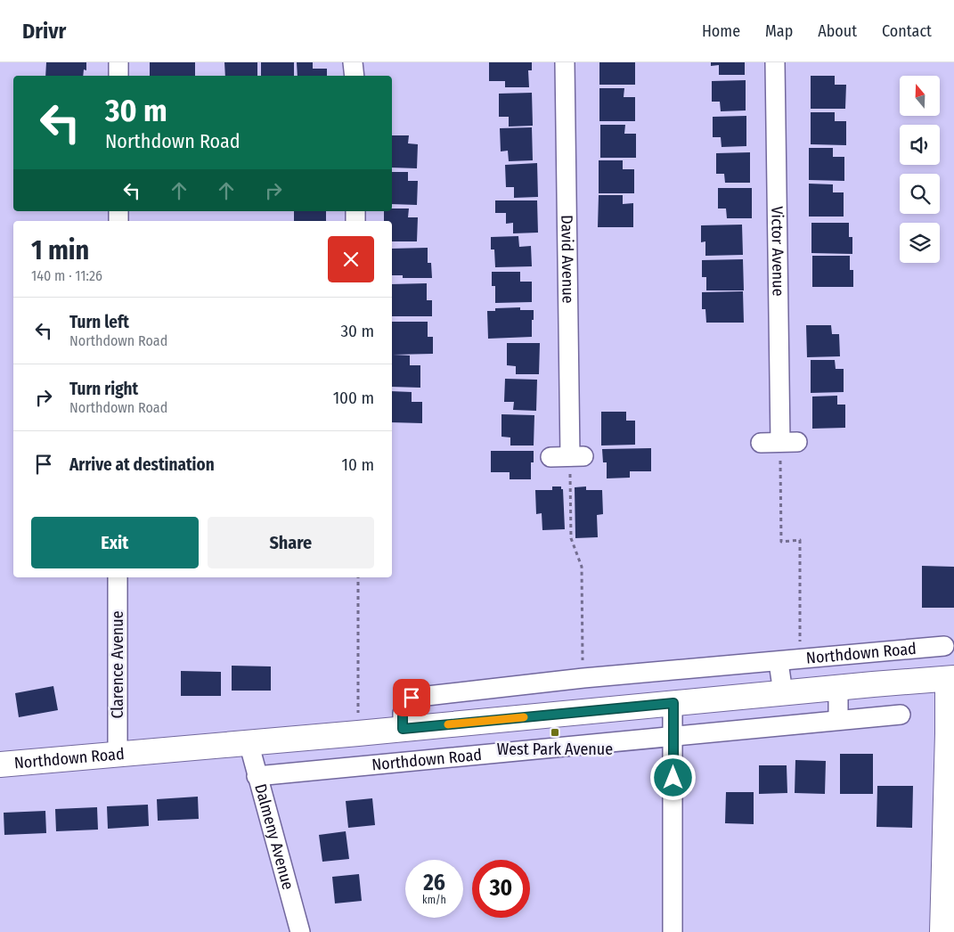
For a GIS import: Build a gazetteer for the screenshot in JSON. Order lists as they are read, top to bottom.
{
  "streets": {
    "main road": ["Northdown Road"],
    "street": [
      "Victor Avenue",
      "David Avenue",
      "Clarence Avenue",
      "Dalmeny Avenue"
    ]
  },
  "crossings": [
    ["Northdown Road", "Clarence Avenue"],
    ["Northdown Road", "Dalmeny Avenue"]
  ],
  "places": {
    "transit": ["West Park Avenue"]
  },
  "north": "top",
  "page": {
    "header": "Drivr",
    "nav": [
      "Home",
      "Map",
      "About",
      "Contact"
    ],
    "turn": ["30 m", "Northdown Road"],
    "heading": ["1 min", "140 m · 11:26"],
    "list": [
      {
        "name": "Turn left",
        "note": "Northdown Road",
        "value": "30 m"
      },
      {
        "name": "Turn right",
        "note": "Northdown Road",
        "value": "100 m"
      },
      {
        "name": "Arrive at destination",
        "value": "10 m"
      }
    ],
    "buttons": ["Exit", "Share"],
    "speed": "26 km/h",
    "limit": "30"
  }
}
